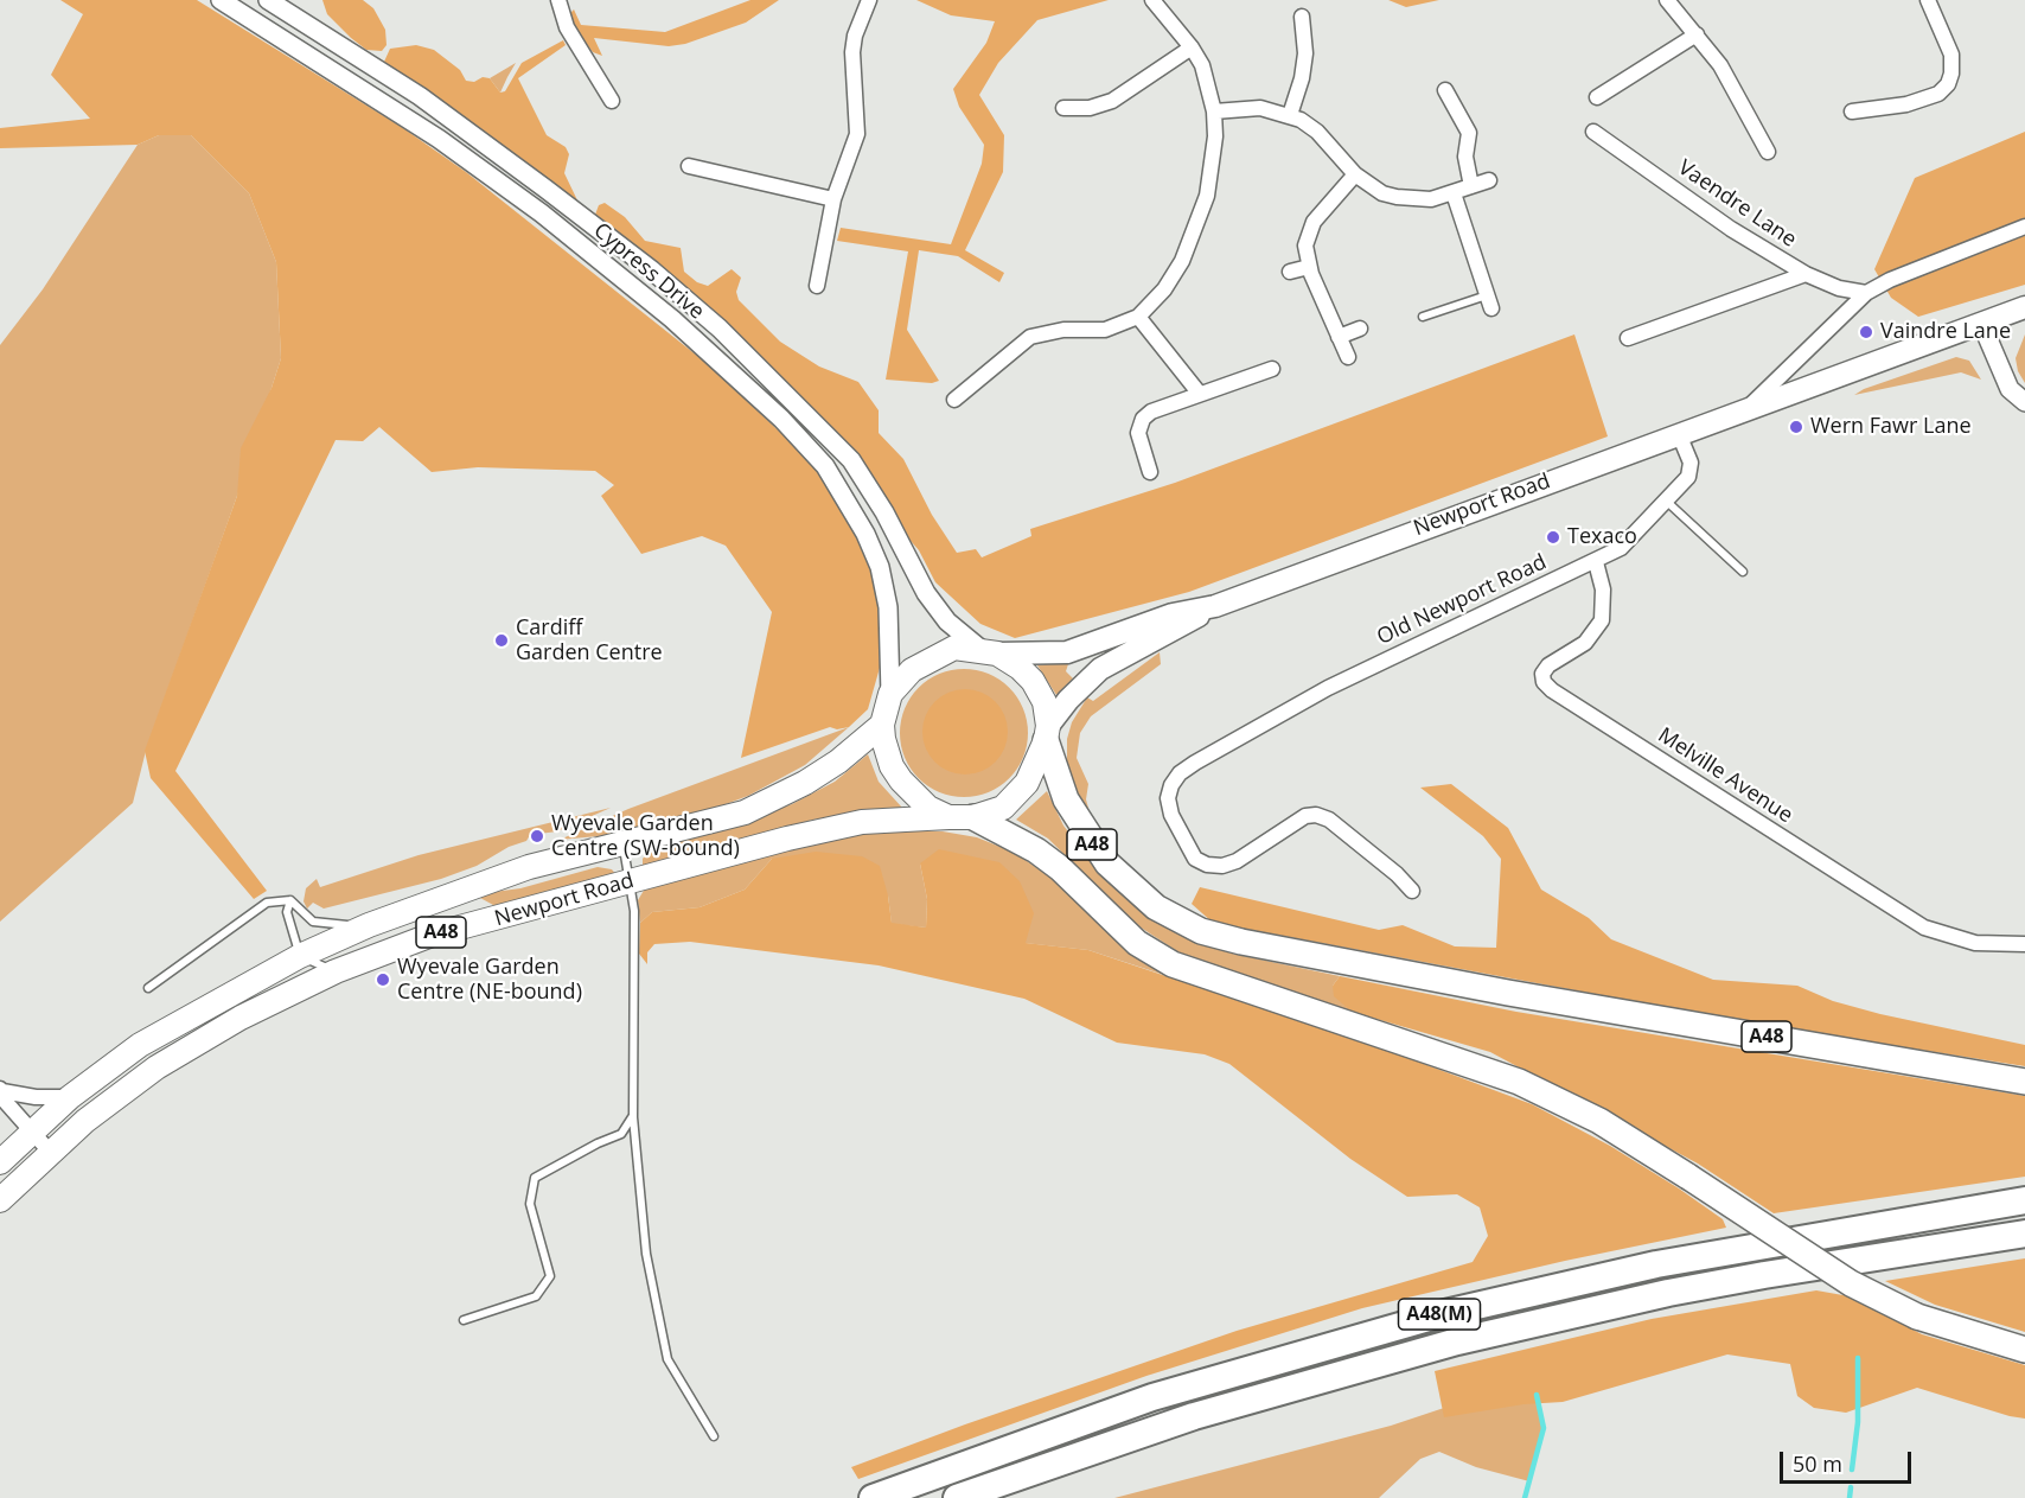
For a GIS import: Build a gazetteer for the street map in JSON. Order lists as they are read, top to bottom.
{
  "streets": {
    "highway": ["A48", "A48(M)"],
    "main road": ["Newport Road"],
    "street": [
      "Vaendre Lane",
      "Cypress Drive",
      "Old Newport Road",
      "Melville Avenue"
    ]
  },
  "crossings": [
    ["Vaendre Lane", "Newport Road"],
    ["Cypress Drive", "Newport Road"],
    ["Cypress Drive", "A48"],
    ["Newport Road", "Old Newport Road"],
    ["Newport Road", "A48"],
    ["Old Newport Road", "Melville Avenue"]
  ],
  "places": [
    "Vaindre Lane",
    "Wern Fawr Lane",
    "Texaco",
    "Cardiff Garden Centre",
    "Wyevale Garden Centre (SW-bound)",
    "Wyevale Garden Centre (NE-bound)"
  ],
  "scale_bar": "50 m"
}
